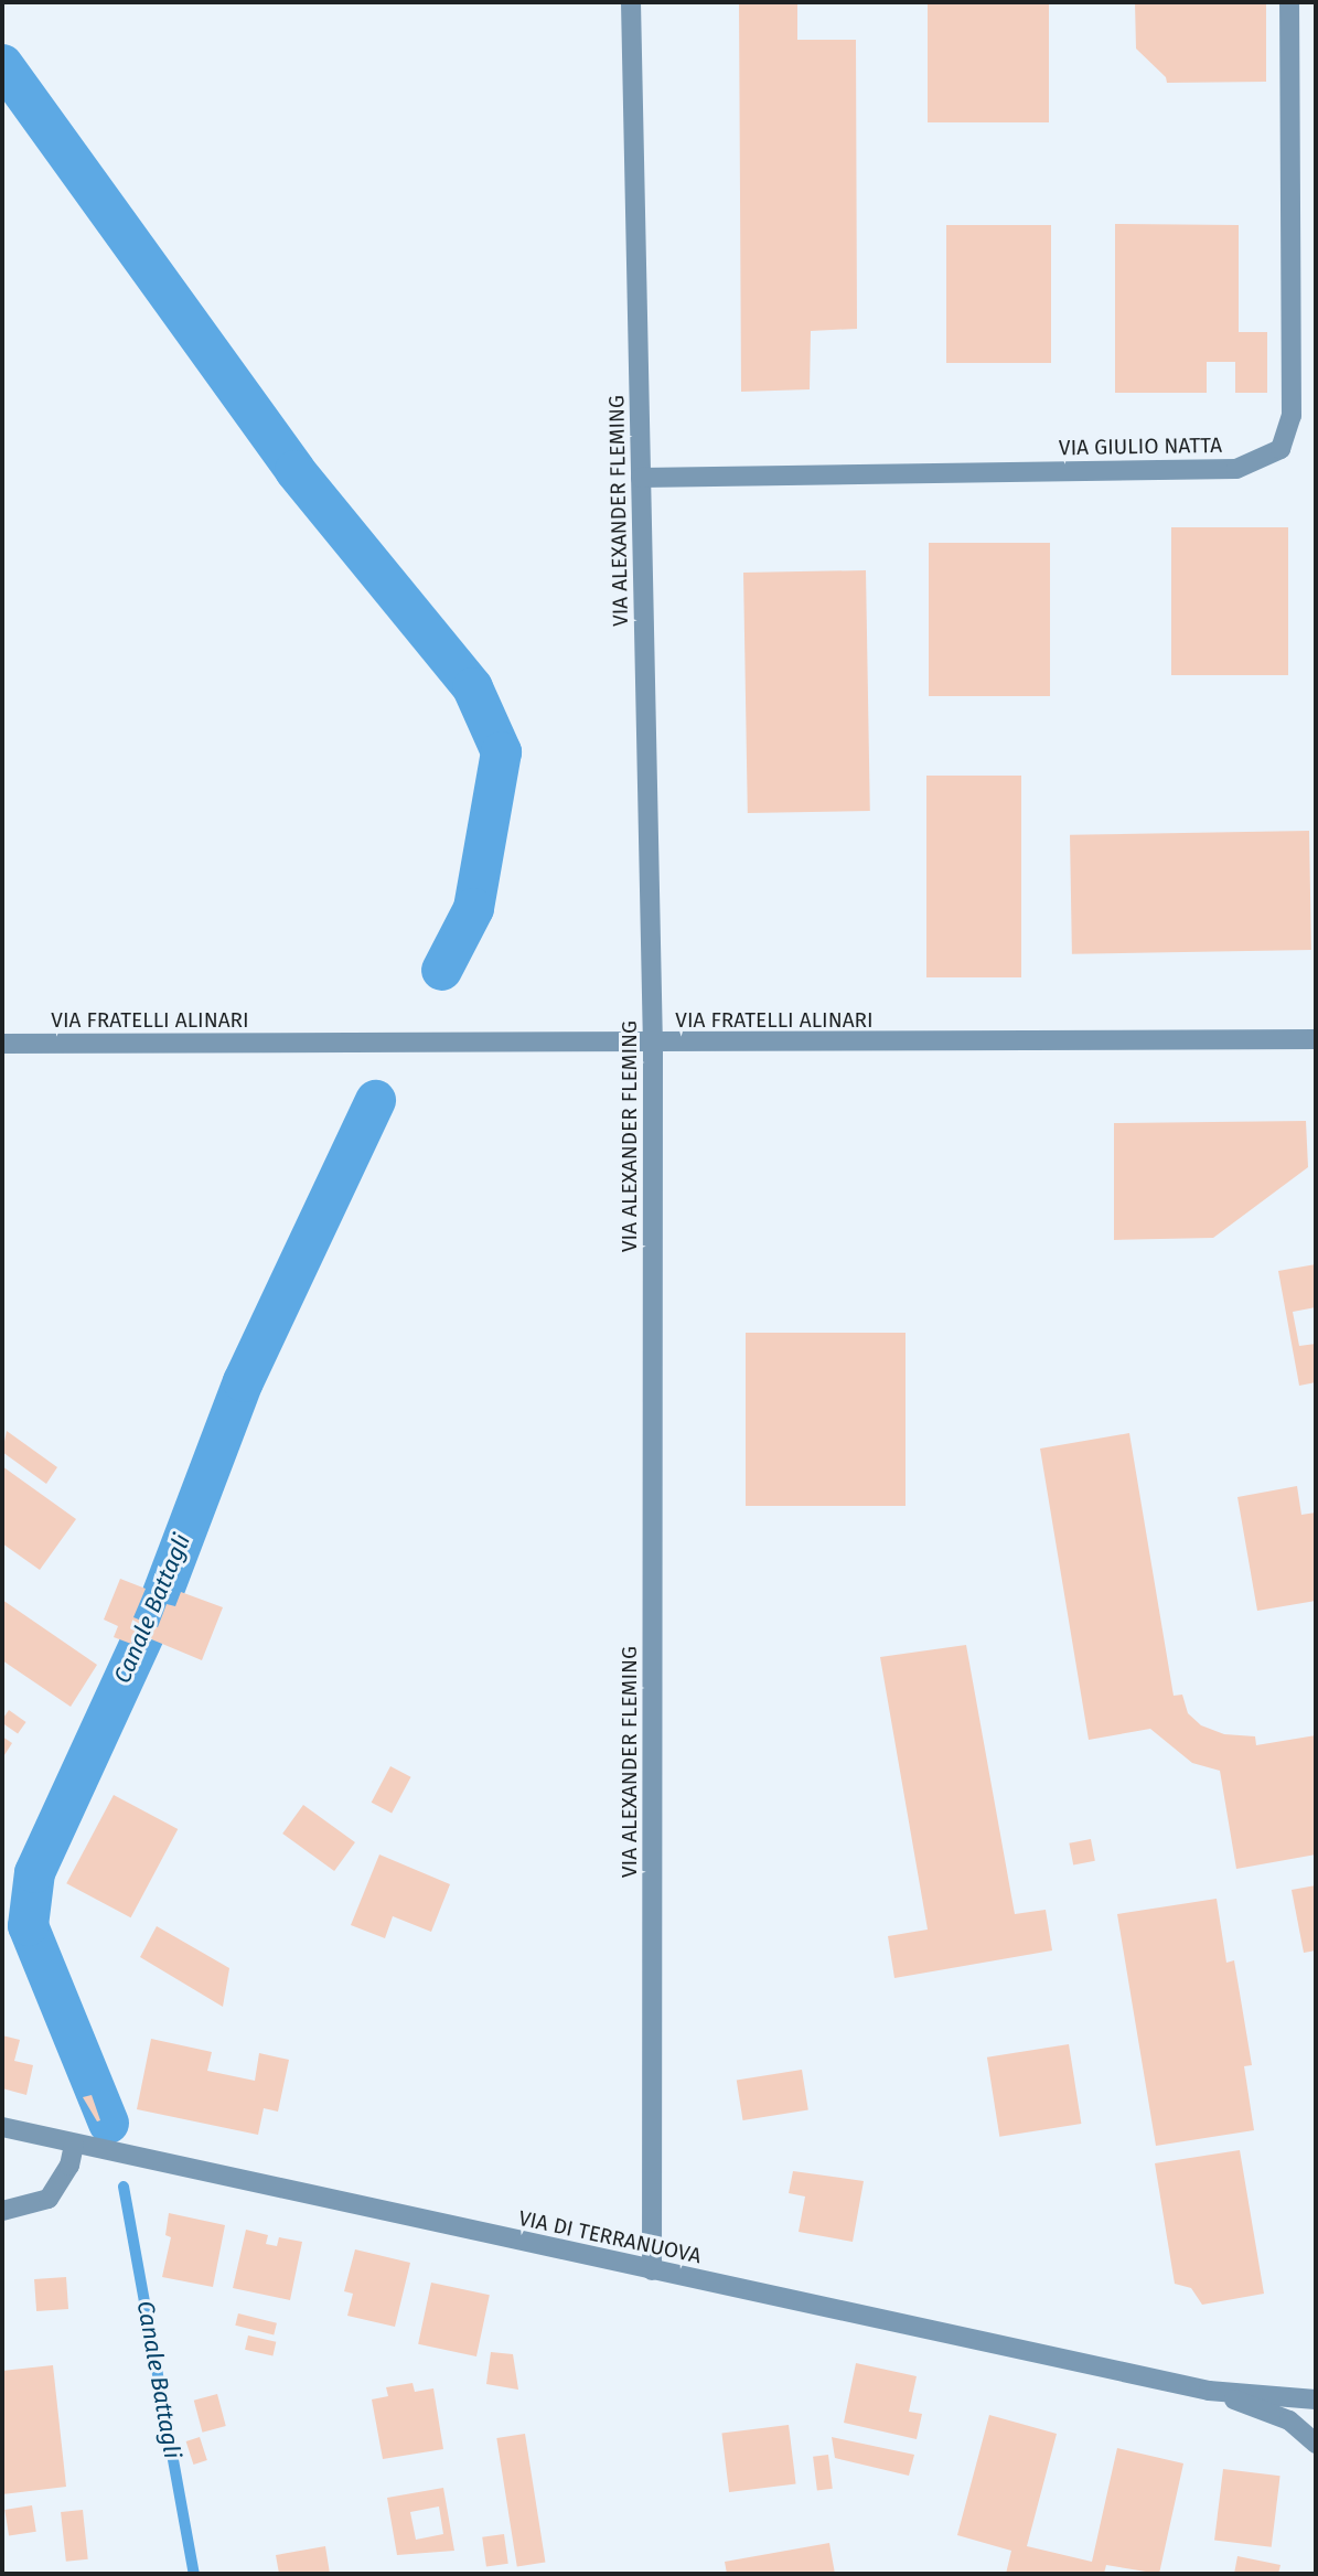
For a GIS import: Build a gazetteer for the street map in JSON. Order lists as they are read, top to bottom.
{
  "streets": {
    "street": [
      "VIA GIULIO NATTA",
      "VIA ALEXANDER FLEMING",
      "VIA FRATELLI ALINARI",
      "VIA DI TERRANUOVA"
    ]
  },
  "crossings": [
    ["VIA GIULIO NATTA", "VIA ALEXANDER FLEMING"],
    ["VIA ALEXANDER FLEMING", "VIA FRATELLI ALINARI"],
    ["VIA ALEXANDER FLEMING", "VIA DI TERRANUOVA"]
  ],
  "water": ["Canale Battagli"]
}
